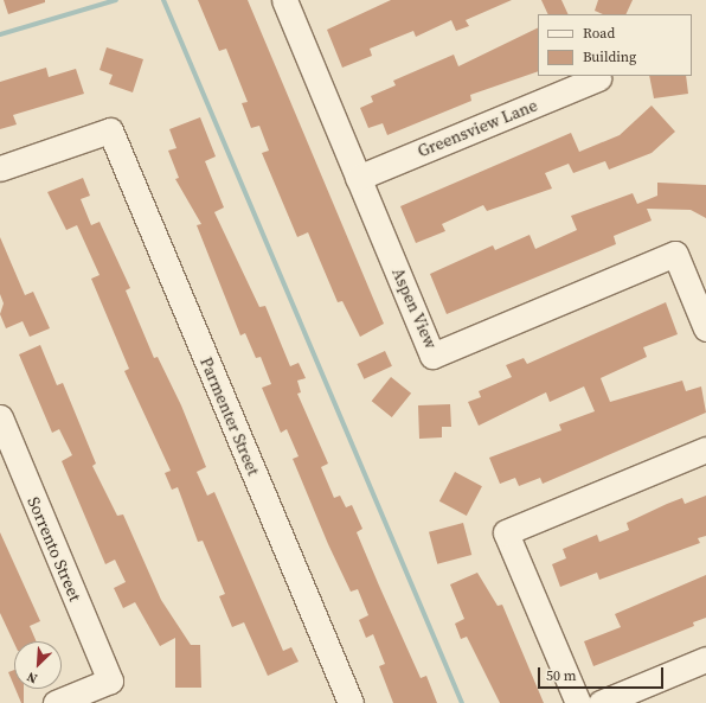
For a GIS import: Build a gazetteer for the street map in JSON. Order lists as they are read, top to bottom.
{
  "streets": {
    "street": [
      "Greensview Lane",
      "Aspen View",
      "Parmenter Street",
      "Sorrento Street"
    ]
  },
  "crossings": [
    ["Greensview Lane", "Aspen View"]
  ],
  "legend": ["Road", "Building"],
  "scale_bar": "50 m",
  "north": "bottom left"
}
